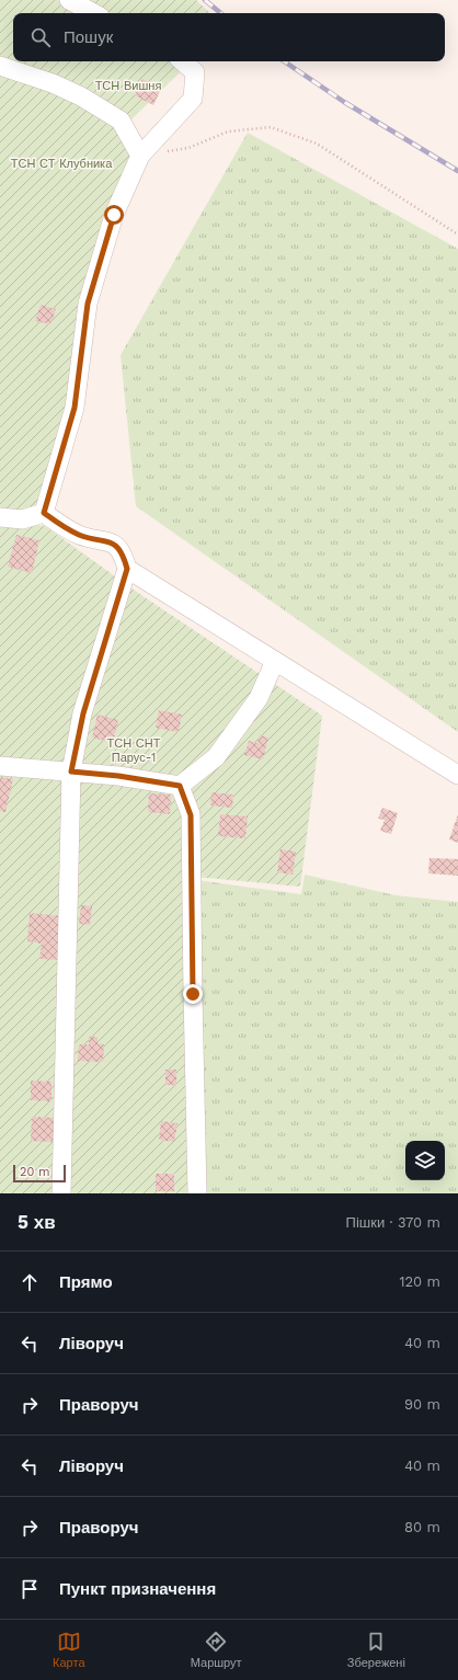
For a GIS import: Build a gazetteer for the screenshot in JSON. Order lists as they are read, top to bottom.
{
  "parks": ["ТСН Вишня", "ТСН СТ Клубника", "ТСН СНТ Парус-1"],
  "scale_bar": "20 m",
  "page": {
    "search": "Пошук",
    "scale": "20 m",
    "heading": ["5 хв", "Пішки · 370 m"],
    "list": [
      ["Прямо", "120 m"],
      ["Ліворуч", "40 m"],
      ["Праворуч", "90 m"],
      ["Ліворуч", "40 m"],
      ["Праворуч", "80 m"],
      "Пункт призначення"
    ],
    "nav": ["Карта", "Маршрут", "Збережені"]
  }
}
